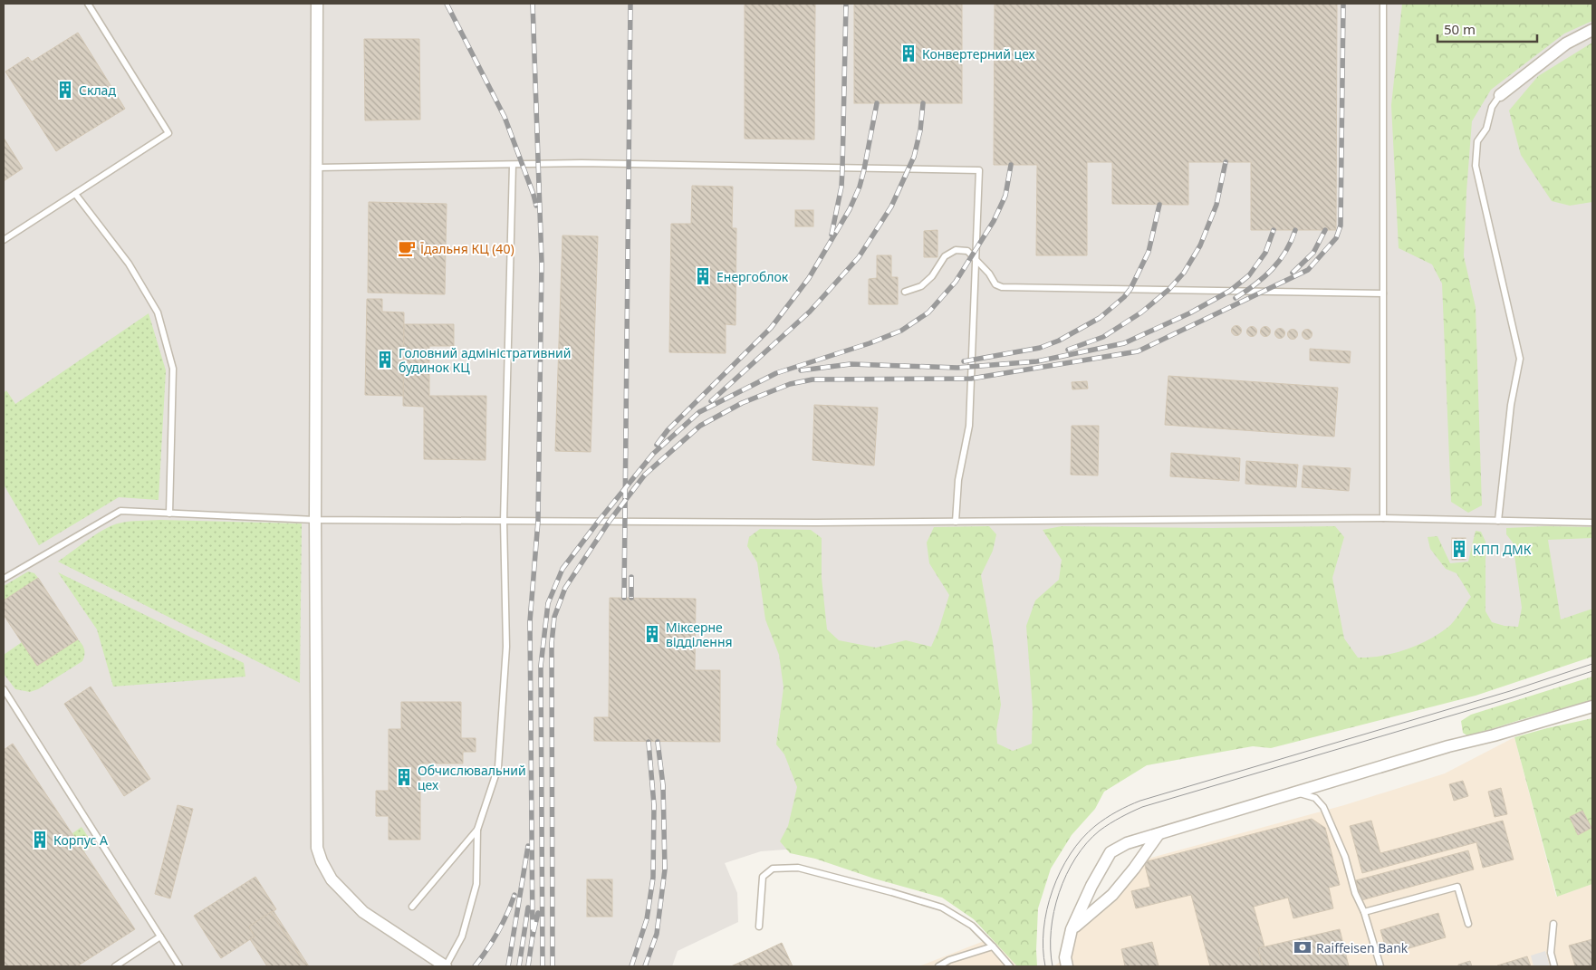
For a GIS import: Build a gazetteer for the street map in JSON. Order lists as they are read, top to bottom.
{
  "places": {
    "building": [
      "Конвертерний цех",
      "Склад",
      "Енергоблок",
      "Головний адміністративний будинок КЦ",
      "КПП ДМК",
      "Міксерне відділення",
      "Обчислювальний цех",
      "Корпус А"
    ],
    "cafe": ["Їдальня КЦ (40)"],
    "bank": ["Raiffeisen Bank"]
  },
  "scale_bar": "50 m"
}
